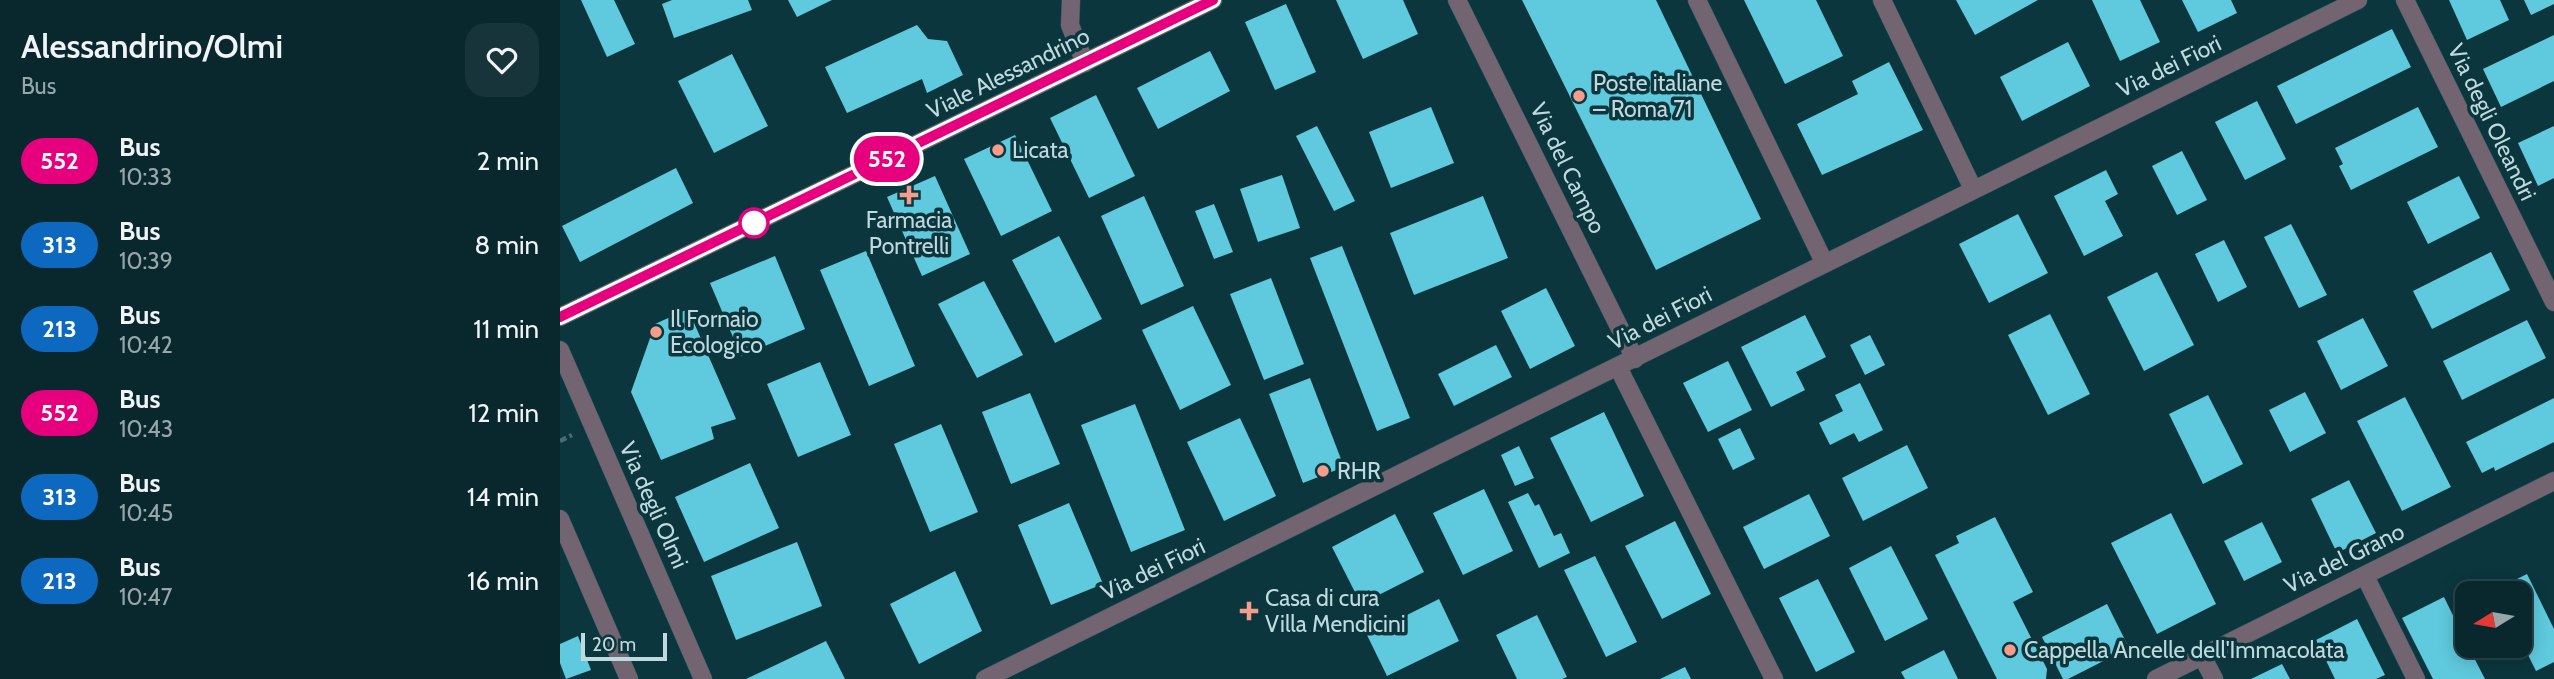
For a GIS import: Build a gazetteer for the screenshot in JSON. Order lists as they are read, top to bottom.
{
  "streets": {
    "street": [
      "Via dei Fiori",
      "Viale Alessandrino",
      "Via degli Oleandri",
      "Via del Campo",
      "Via degli Olmi",
      "Via del Grano"
    ]
  },
  "crossings": [
    ["Via dei Fiori", "Via del Campo"]
  ],
  "places": {
    "other": [
      "Poste italiane – Roma 71",
      "Licata",
      "Il Fornaio Ecologico",
      "RHR",
      "Cappella Ancelle dell'Immacolata"
    ],
    "health": ["Farmacia Pontrelli", "Casa di cura Villa Mendicini"]
  },
  "lines": ["bus line 552"],
  "scale_bar": "20 m",
  "north": "left",
  "page": {
    "heading": ["Alessandrino/Olmi", "Bus"],
    "on_map": "552",
    "list": [
      {
        "mark": "552",
        "name": "Bus",
        "note": "10:33",
        "value": "2 min"
      },
      {
        "mark": "313",
        "name": "Bus",
        "note": "10:39",
        "value": "8 min"
      },
      {
        "mark": "213",
        "name": "Bus",
        "note": "10:42",
        "value": "11 min"
      },
      {
        "mark": "552",
        "name": "Bus",
        "note": "10:43",
        "value": "12 min"
      },
      {
        "mark": "313",
        "name": "Bus",
        "note": "10:45",
        "value": "14 min"
      },
      {
        "mark": "213",
        "name": "Bus",
        "note": "10:47",
        "value": "16 min"
      }
    ],
    "scale": "20 m"
  }
}
